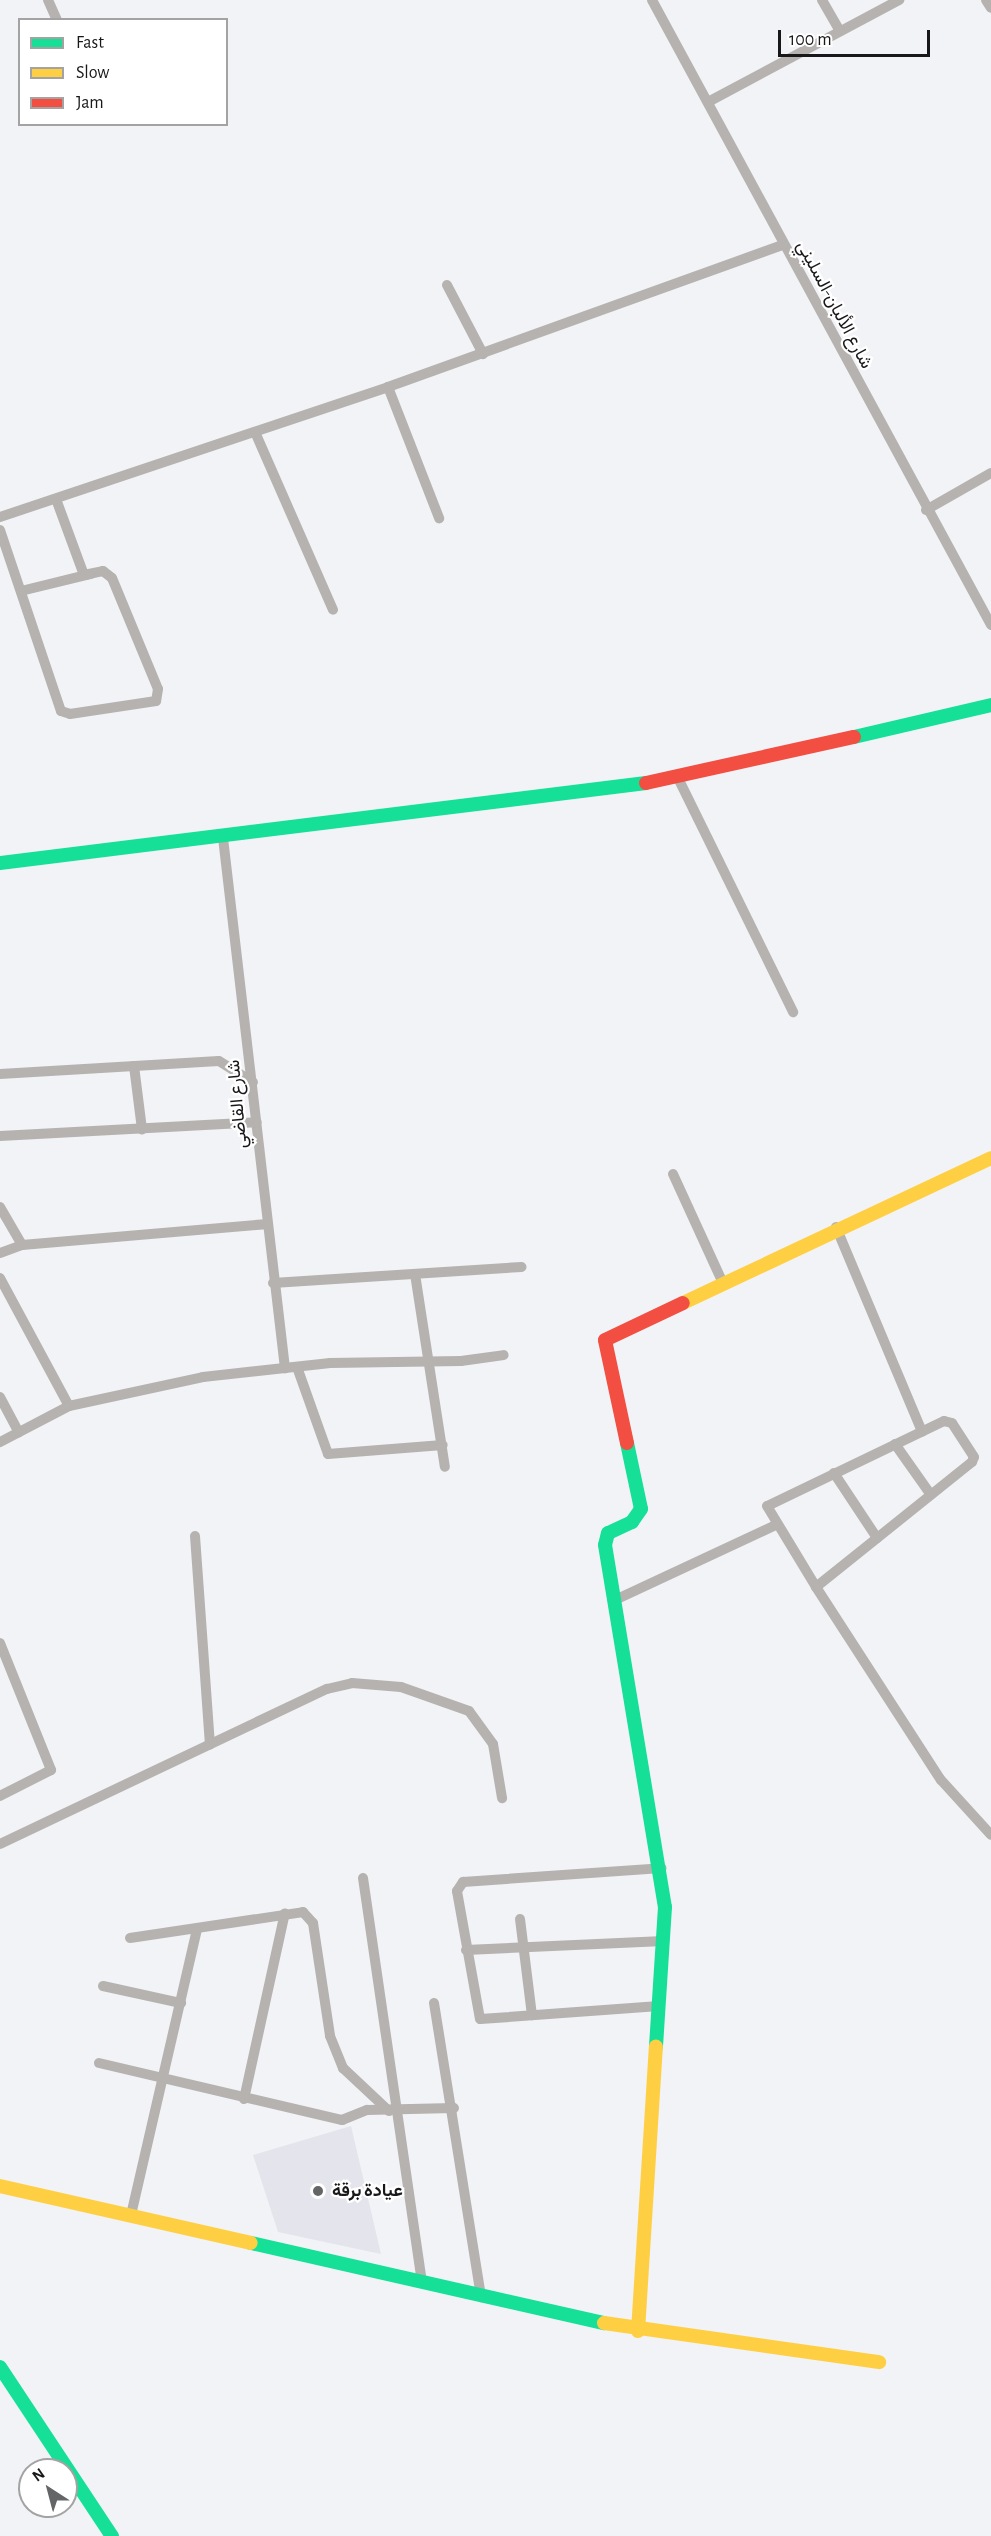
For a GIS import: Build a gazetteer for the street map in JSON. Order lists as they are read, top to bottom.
{
  "streets": {
    "street": ["شارع الألبان-السليني", "شارع القاضي"]
  },
  "places": ["عيادة برقة"],
  "legend": ["Fast", "Slow", "Jam"],
  "scale_bar": "100 m",
  "north": "top left"
}
